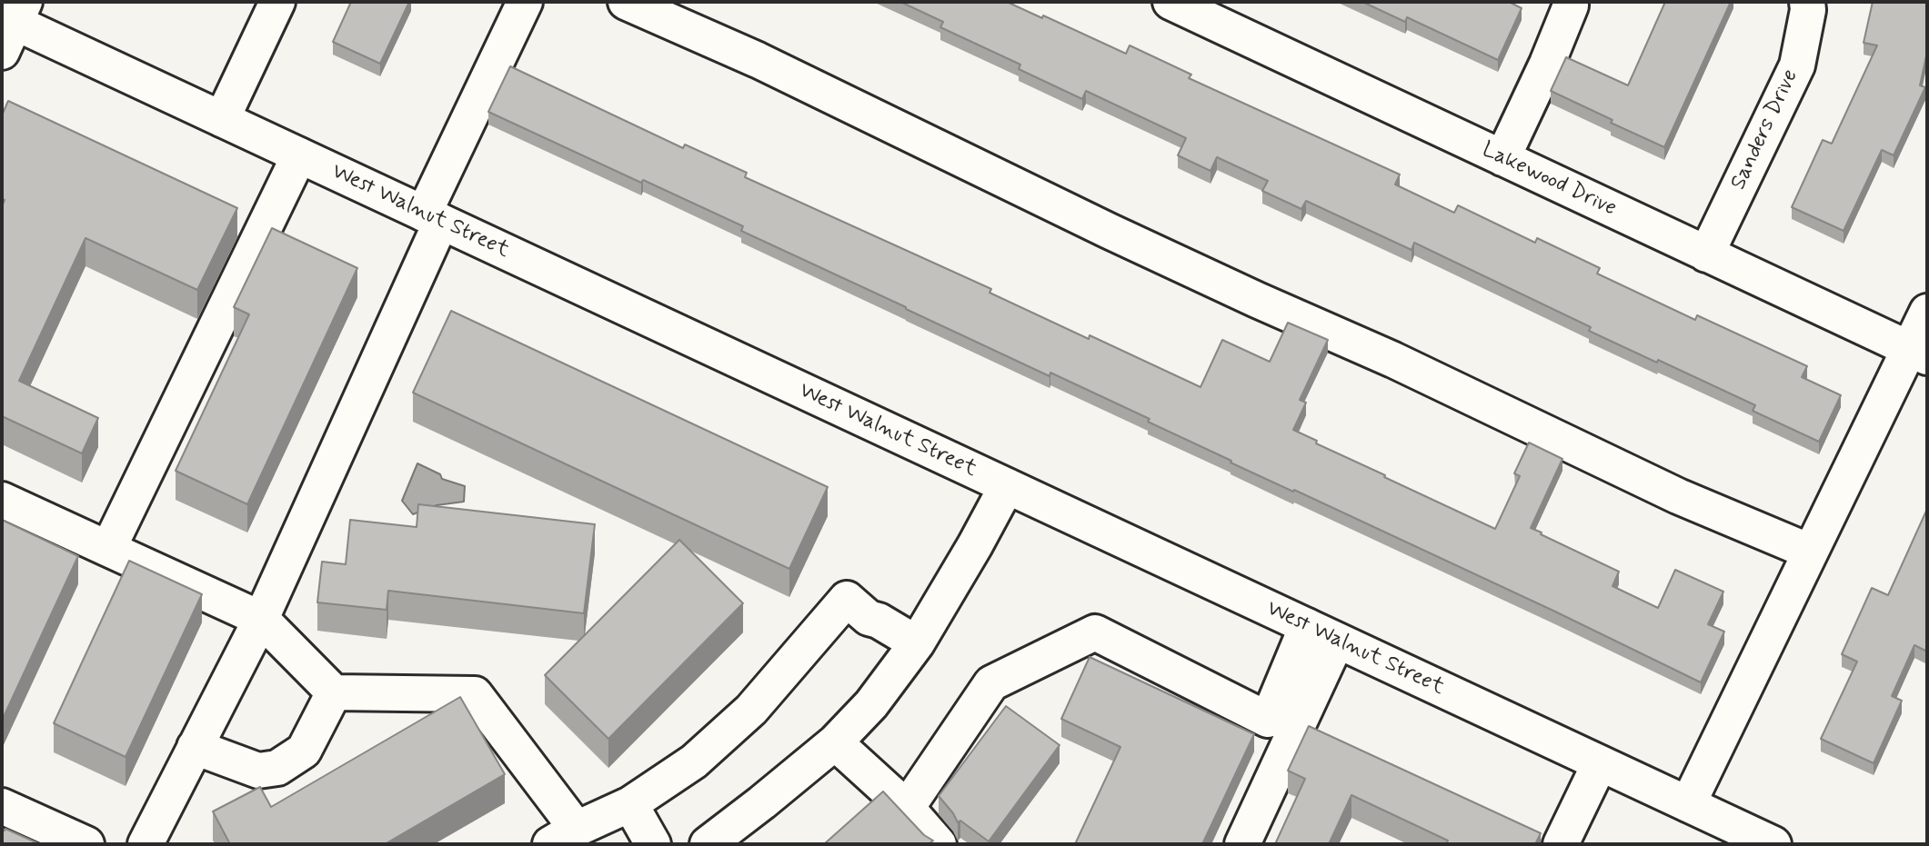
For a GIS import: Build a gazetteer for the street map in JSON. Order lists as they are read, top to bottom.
{
  "streets": {
    "main road": ["Sanders Drive", "Lakewood Drive", "West Walnut Street"]
  },
  "crossings": [
    ["Sanders Drive", "Lakewood Drive"]
  ]
}
